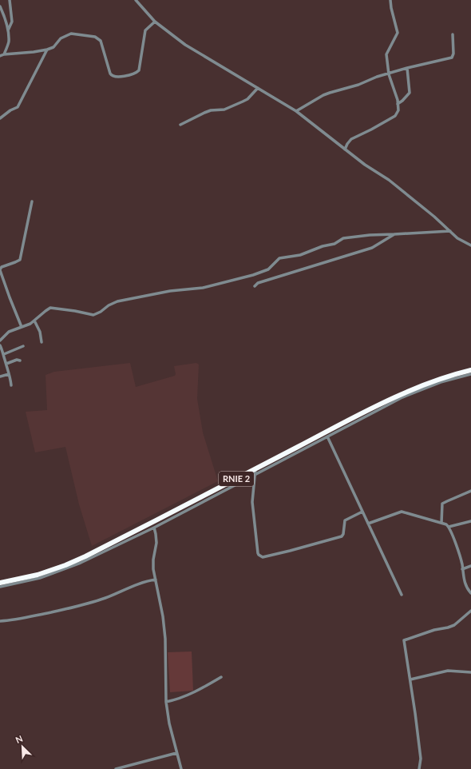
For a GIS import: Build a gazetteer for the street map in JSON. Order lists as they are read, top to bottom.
{
  "streets": {
    "highway": ["RNIE 2"]
  },
  "north": "top left"
}
